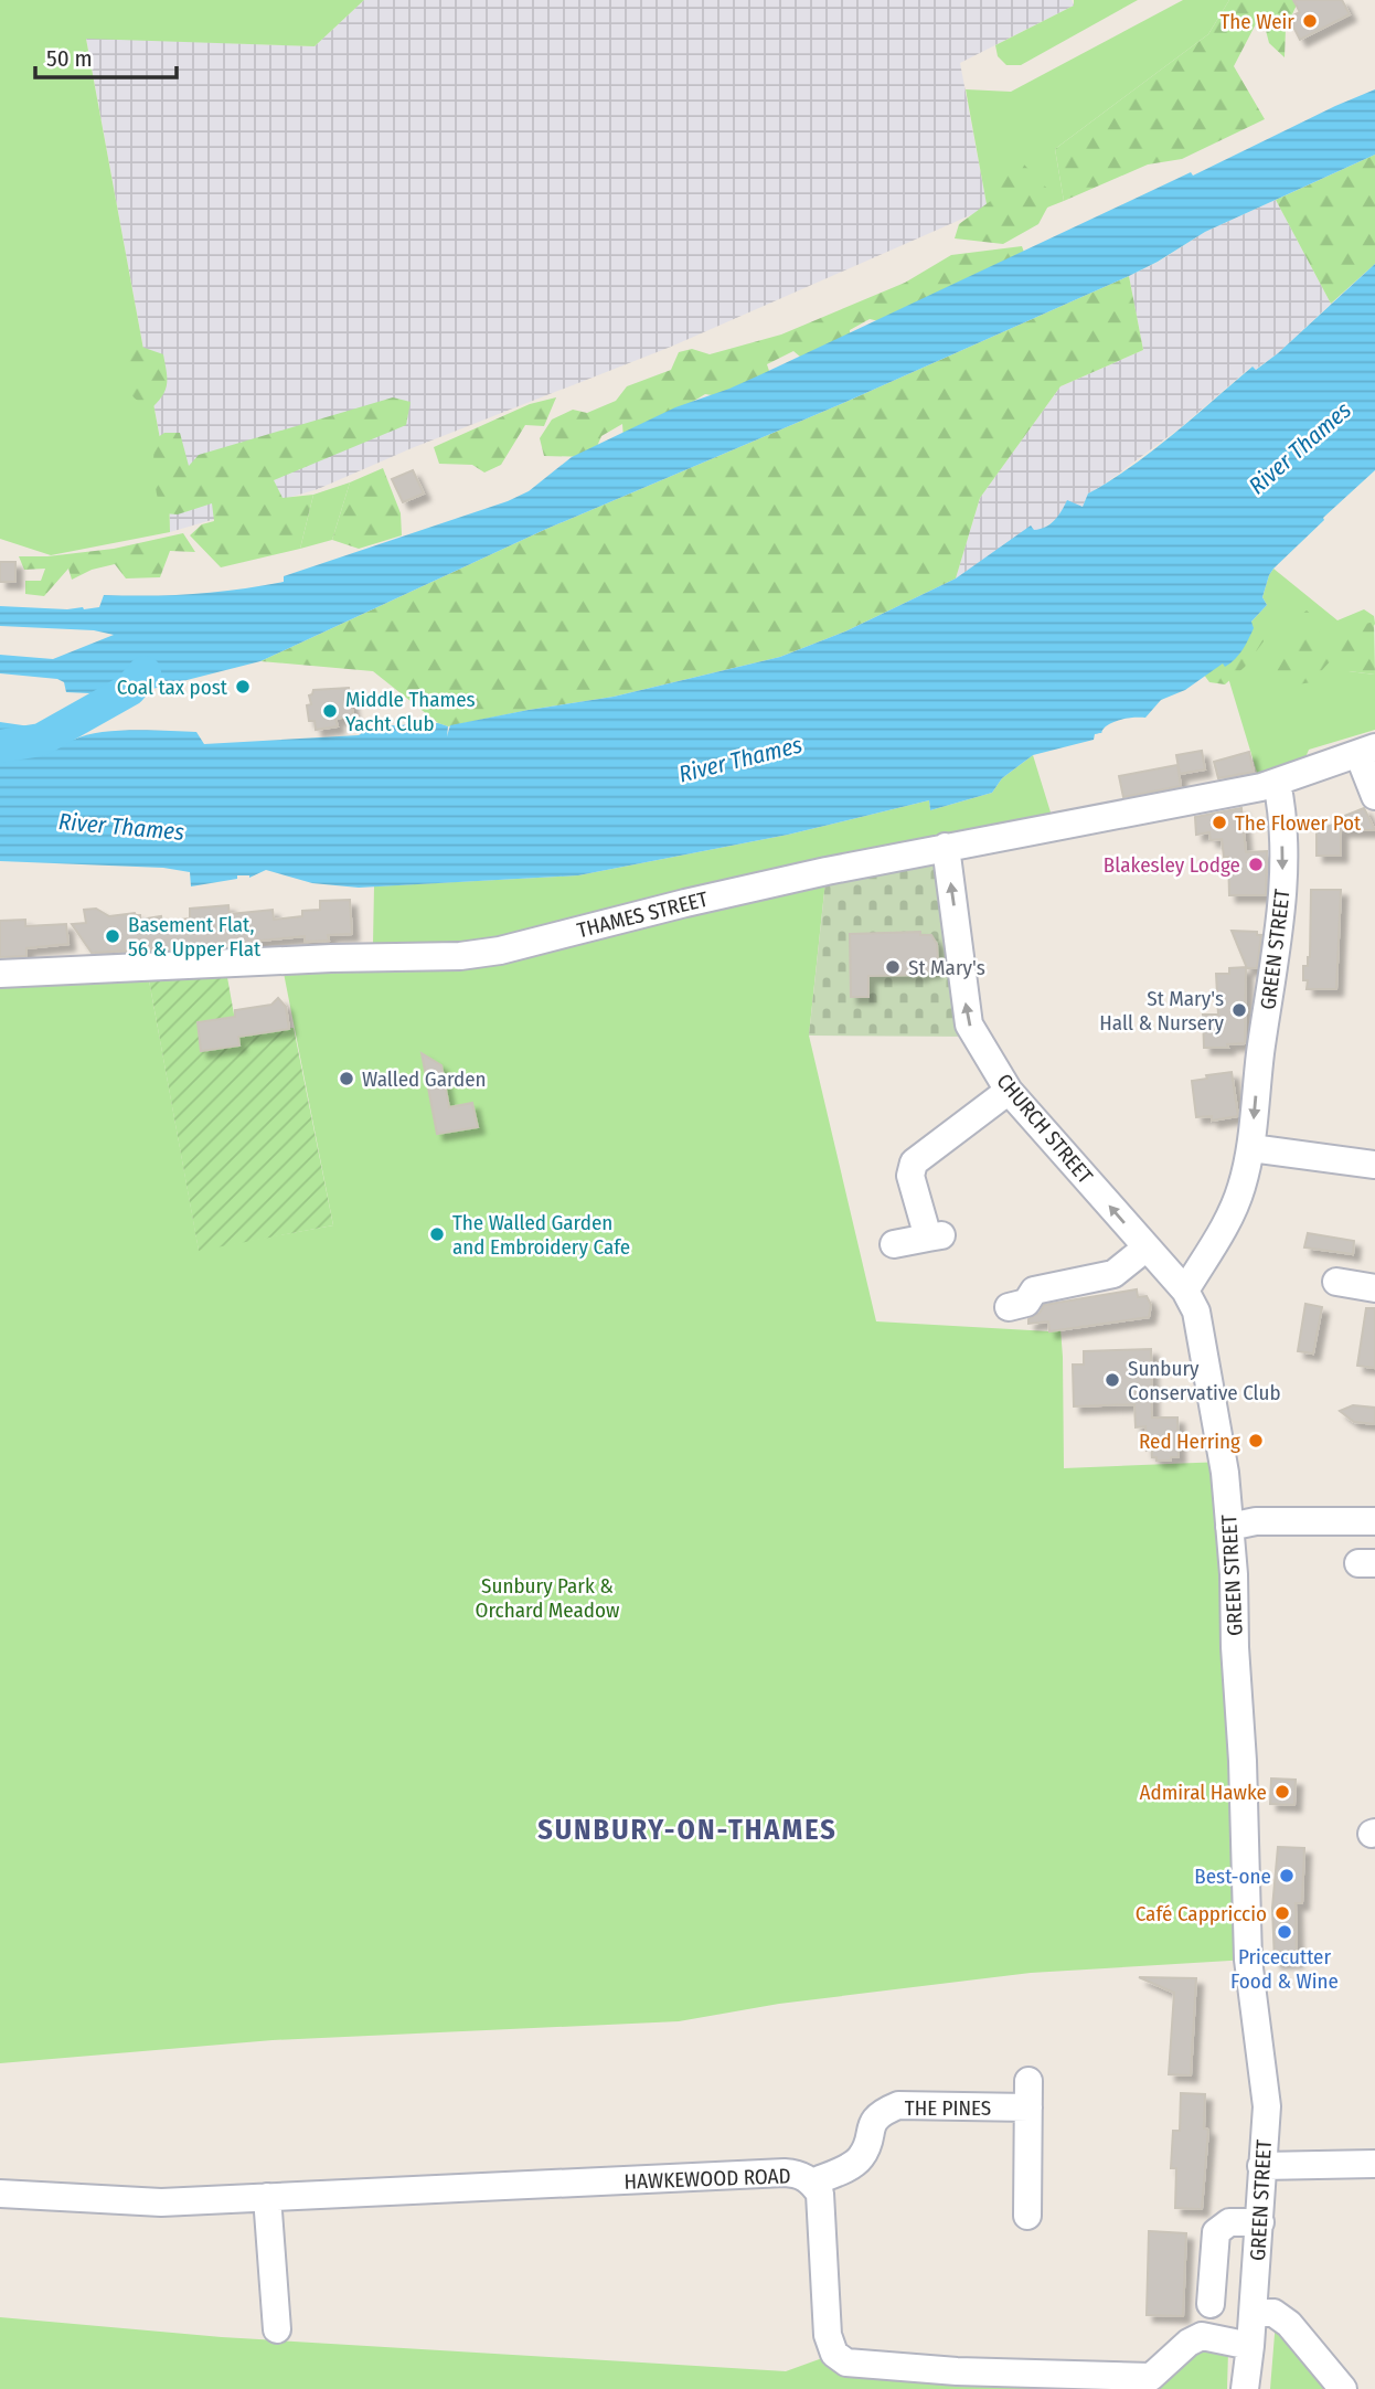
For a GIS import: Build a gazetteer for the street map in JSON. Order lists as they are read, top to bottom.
{
  "streets": {
    "street": [
      "THAMES STREET",
      "GREEN STREET",
      "CHURCH STREET",
      "THE PINES",
      "HAWKEWOOD ROAD"
    ]
  },
  "crossings": [
    ["THAMES STREET", "GREEN STREET"],
    ["THAMES STREET", "CHURCH STREET"],
    ["GREEN STREET", "CHURCH STREET"],
    ["GREEN STREET", "HAWKEWOOD ROAD"],
    ["THE PINES", "HAWKEWOOD ROAD"]
  ],
  "one_way": ["CHURCH STREET"],
  "districts": ["SUNBURY-ON-THAMES"],
  "water": ["River Thames"],
  "parks": ["Sunbury Park & Orchard Meadow"],
  "places": [
    "The Weir",
    "Coal tax post",
    "Middle Thames Yacht Club",
    "The Flower Pot",
    "Blakesley Lodge",
    "Basement Flat, 56 & Upper Flat",
    "St Mary's",
    "St Mary's Hall & Nursery",
    "Walled Garden",
    "The Walled Garden and Embroidery Cafe",
    "Sunbury Conservative Club",
    "Red Herring",
    "Admiral Hawke",
    "Best-one",
    "Café Cappriccio",
    "Pricecutter Food & Wine"
  ],
  "scale_bar": "50 m"
}
